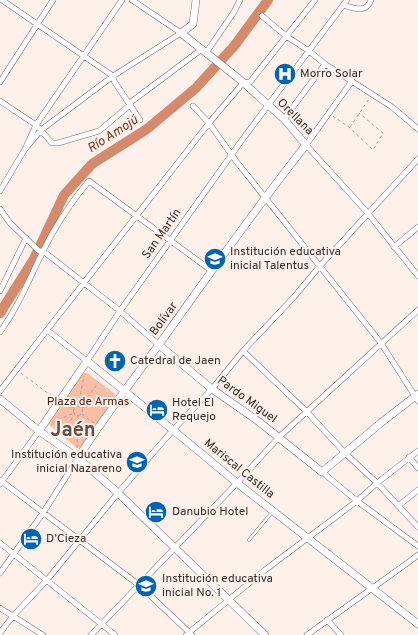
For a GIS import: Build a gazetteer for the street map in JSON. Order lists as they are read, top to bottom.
{
  "streets": {
    "street": [
      "Orellana",
      "San Martín",
      "Bolívar",
      "Pardo Miguel",
      "Mariscal Castilla"
    ]
  },
  "crossings": [
    ["Orellana", "San Martín"],
    ["Orellana", "Bolívar"],
    ["San Martín", "Pardo Miguel"],
    ["San Martín", "Mariscal Castilla"],
    ["Bolívar", "Pardo Miguel"],
    ["Bolívar", "Mariscal Castilla"]
  ],
  "districts": ["Jaén"],
  "water": ["Río Amojú"],
  "parks": ["Plaza de Armas"],
  "places": {
    "hospital": ["Morro Solar"],
    "school or university": ["Institución educativa inicial Talentus", "Institución educativa inicial Nazareno", "Institución educativa inicial No. 1"],
    "church": ["Catedral de Jaen"],
    "hotel": ["Hotel El Requejo", "Danubio Hotel", "D’Cieza"]
  }
}
